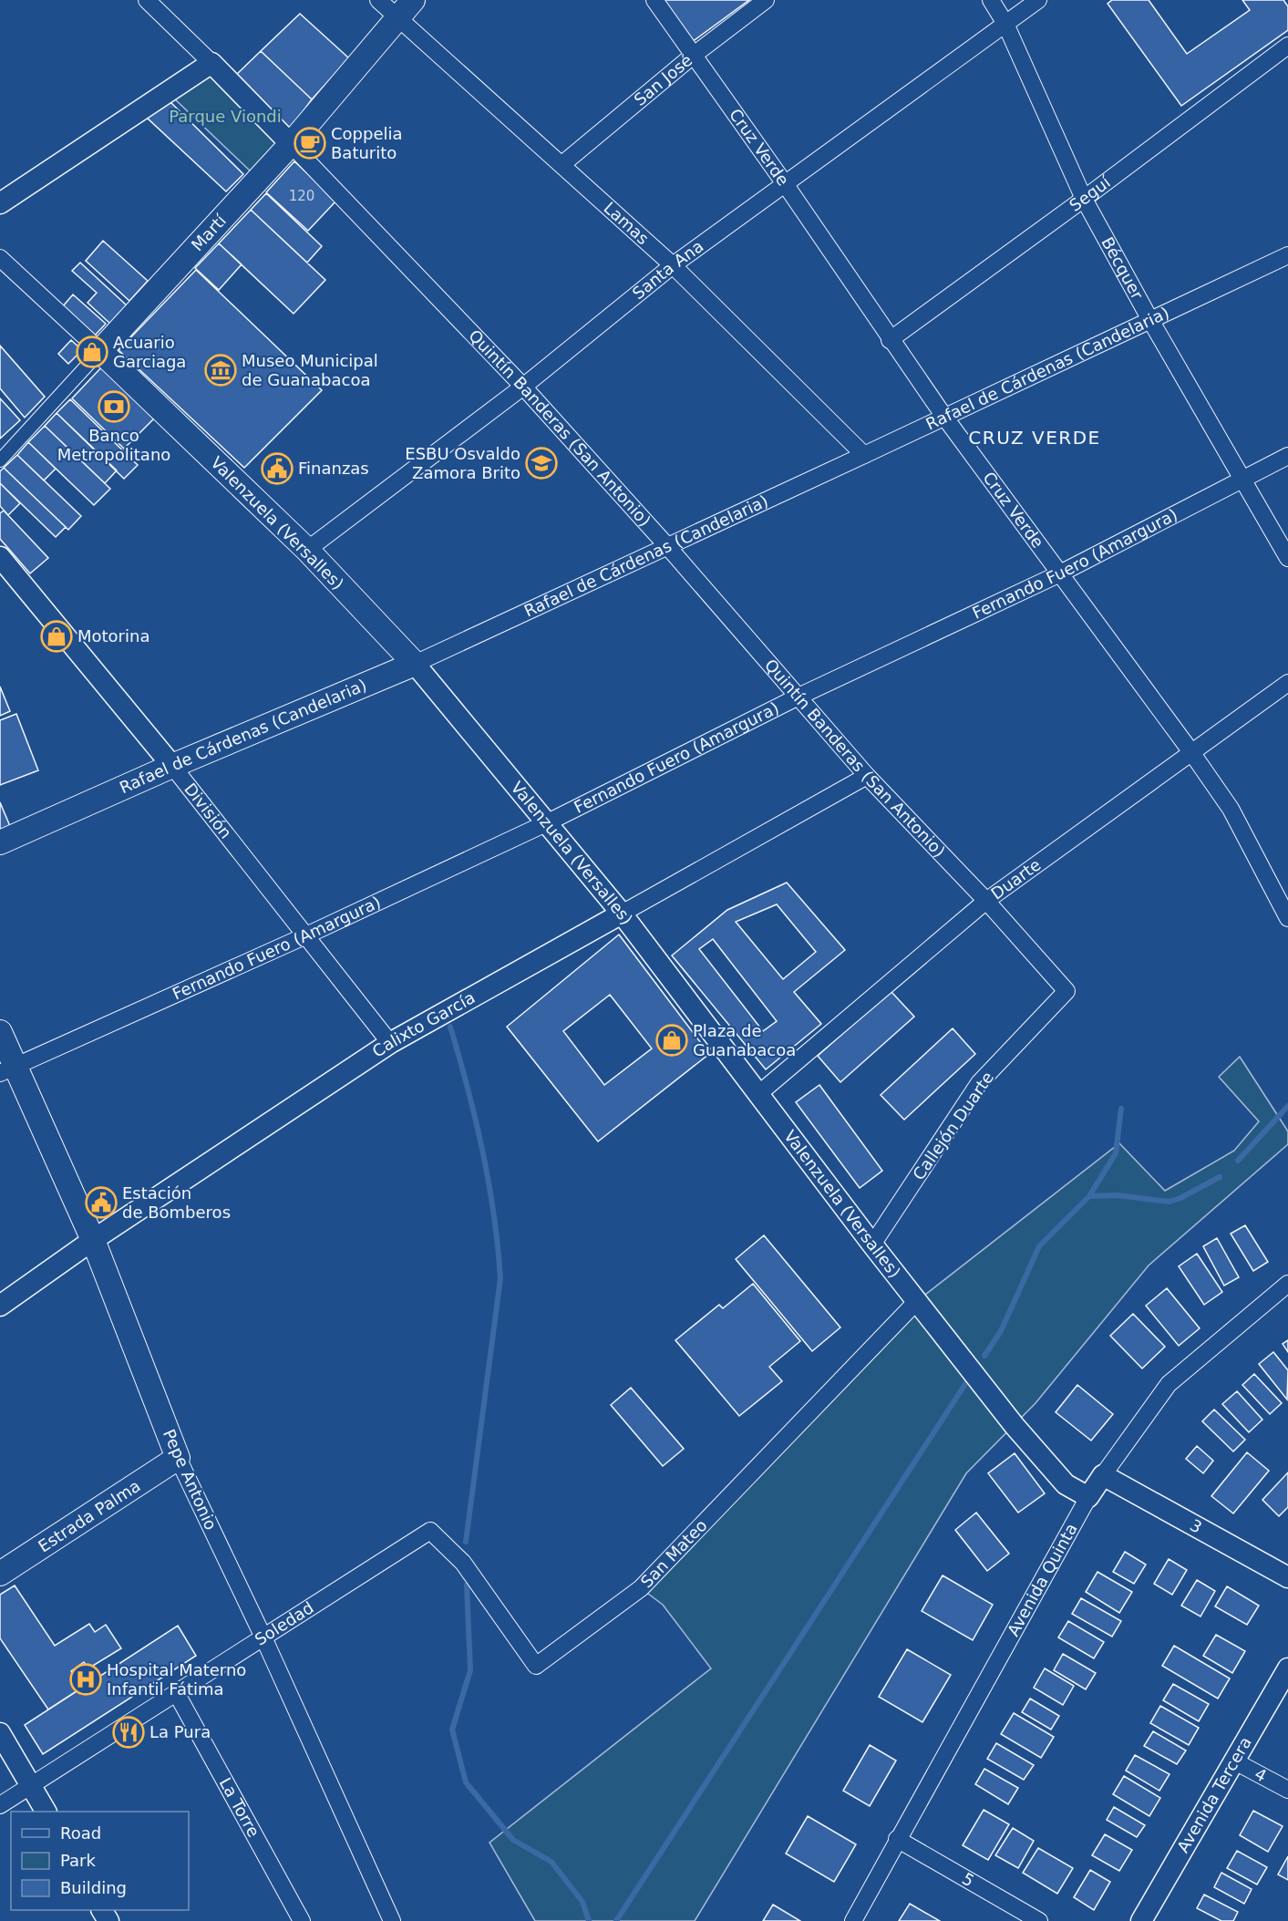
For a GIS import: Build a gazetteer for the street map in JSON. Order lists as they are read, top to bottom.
{
  "streets": {
    "main road": [
      "Martí",
      "Rafael de Cárdenas (Candelaria)",
      "Valenzuela (Versalles)",
      "Pepe Antonio",
      "Estrada Palma"
    ],
    "street": [
      "San José",
      "Cruz Verde",
      "Seguí",
      "Lamas",
      "Bécquer",
      "Santa Ana",
      "Quintín Banderas (San Antonio)",
      "Fernando Fuero (Amargura)",
      "División",
      "Duarte",
      "Calixto García",
      "Callejón Duarte",
      "3",
      "San Mateo",
      "Avenida Quinta",
      "Soledad",
      "4",
      "Avenida Tercera",
      "La Torre",
      "5"
    ]
  },
  "crossings": [
    ["San José", "Cruz Verde"],
    ["San José", "Lamas"],
    ["Cruz Verde", "Seguí"],
    ["Cruz Verde", "Santa Ana"],
    ["Cruz Verde", "Rafael de Cárdenas (Candelaria)"],
    ["Cruz Verde", "Fernando Fuero (Amargura)"],
    ["Cruz Verde", "Duarte"],
    ["Seguí", "Bécquer"],
    ["Lamas", "Martí"],
    ["Lamas", "Santa Ana"],
    ["Lamas", "Rafael de Cárdenas (Candelaria)"],
    ["Martí", "Quintín Banderas (San Antonio)"],
    ["Martí", "Valenzuela (Versalles)"],
    ["Bécquer", "Santa Ana"],
    ["Bécquer", "Rafael de Cárdenas (Candelaria)"],
    ["Bécquer", "Fernando Fuero (Amargura)"],
    ["Santa Ana", "Quintín Banderas (San Antonio)"],
    ["Santa Ana", "Valenzuela (Versalles)"],
    ["Rafael de Cárdenas (Candelaria)", "Quintín Banderas (San Antonio)"],
    ["Rafael de Cárdenas (Candelaria)", "Valenzuela (Versalles)"],
    ["Rafael de Cárdenas (Candelaria)", "División"],
    ["Quintín Banderas (San Antonio)", "Fernando Fuero (Amargura)"],
    ["Quintín Banderas (San Antonio)", "Duarte"],
    ["Quintín Banderas (San Antonio)", "Calixto García"],
    ["Quintín Banderas (San Antonio)", "Callejón Duarte"],
    ["Valenzuela (Versalles)", "Fernando Fuero (Amargura)"],
    ["Valenzuela (Versalles)", "Duarte"],
    ["Valenzuela (Versalles)", "Calixto García"],
    ["Valenzuela (Versalles)", "Callejón Duarte"],
    ["Valenzuela (Versalles)", "San Mateo"],
    ["Valenzuela (Versalles)", "Avenida Quinta"],
    ["Fernando Fuero (Amargura)", "División"],
    ["Fernando Fuero (Amargura)", "Pepe Antonio"],
    ["División", "Calixto García"],
    ["Calixto García", "Pepe Antonio"],
    ["Pepe Antonio", "Estrada Palma"],
    ["Pepe Antonio", "Soledad"],
    ["3", "Avenida Quinta"],
    ["San Mateo", "Soledad"],
    ["Avenida Quinta", "5"],
    ["Soledad", "La Torre"],
    ["4", "Avenida Tercera"]
  ],
  "districts": ["CRUZ VERDE"],
  "parks": ["Parque Viondi"],
  "places": {
    "cafe": ["Coppelia Baturito"],
    "shop": ["Acuario Garciaga", "Motorina", "Plaza de Guanabacoa"],
    "museum": ["Museo Municipal de Guanabacoa"],
    "bank": ["Banco Metropolitano"],
    "school or university": ["ESBU Osvaldo Zamora Brito"],
    "public building": ["Finanzas", "Estación de Bomberos"],
    "hospital": ["Hospital Materno Infantil Fátima"],
    "restaurant": ["La Pura"]
  },
  "house_numbers": ["120"],
  "legend": ["Road", "Park", "Building"]
}
